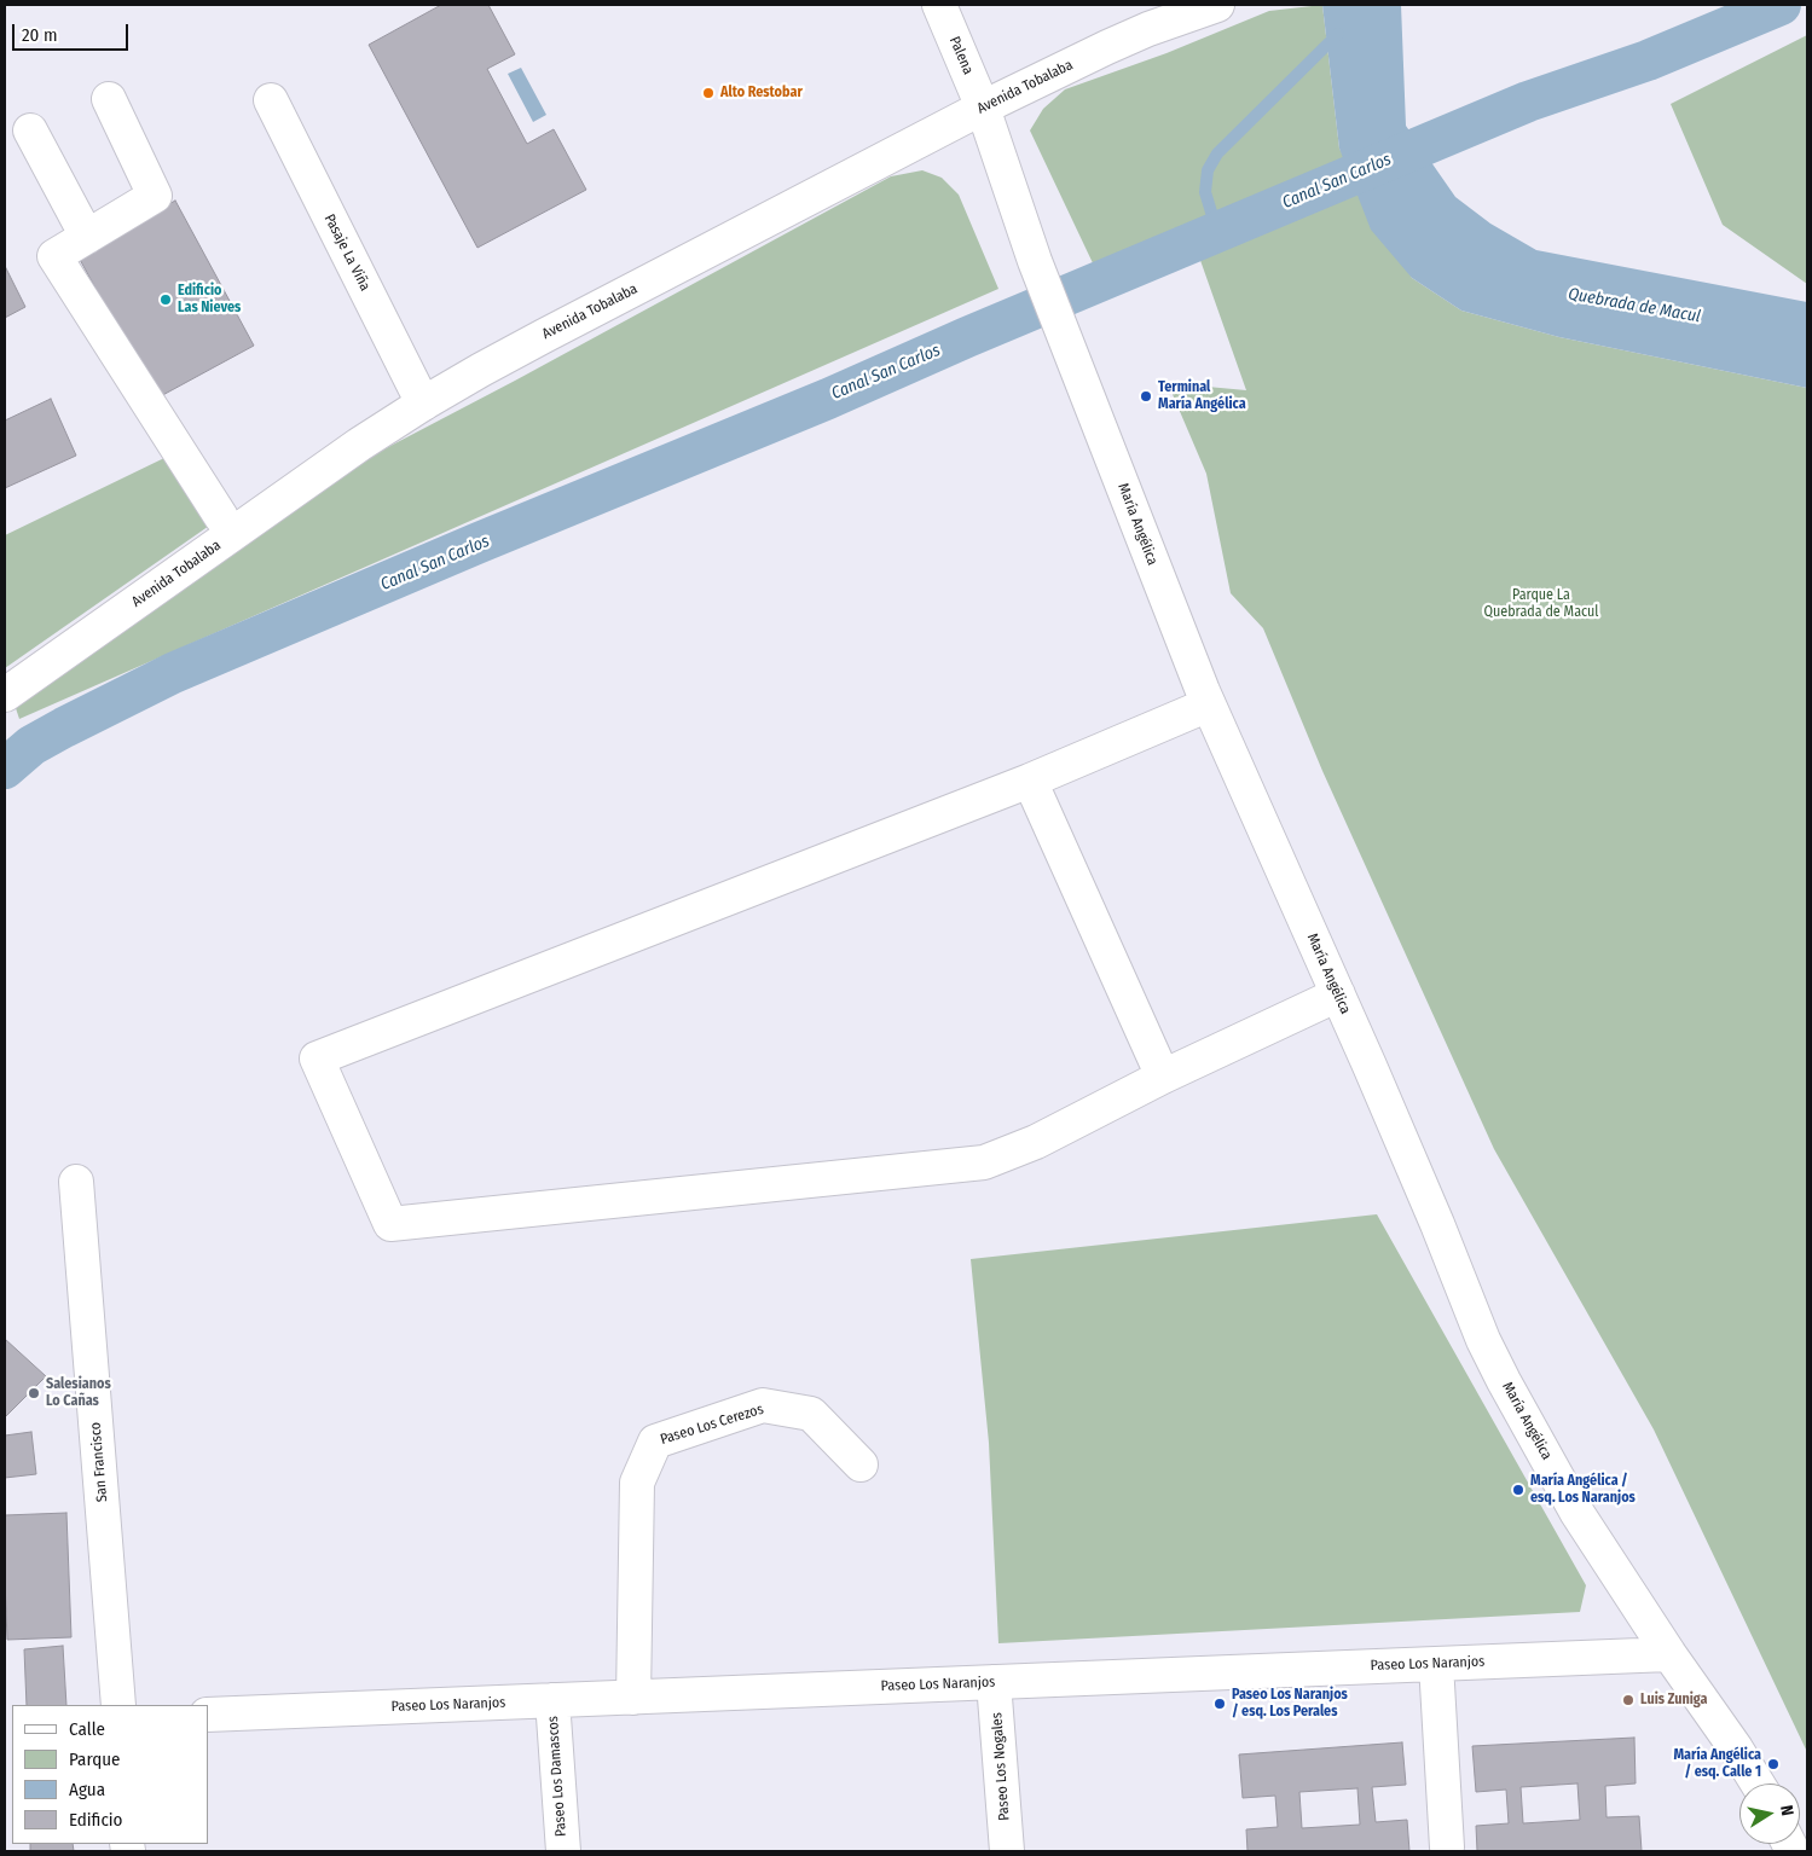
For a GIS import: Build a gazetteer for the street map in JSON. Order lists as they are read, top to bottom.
{
  "streets": {
    "street": [
      "Palena",
      "Avenida Tobalaba",
      "Pasaje La Viña",
      "María Angélica",
      "Paseo Los Cerezos",
      "San Francisco",
      "Paseo Los Naranjos",
      "Paseo Los Nogales",
      "Paseo Los Damascos"
    ]
  },
  "crossings": [
    ["Palena", "Avenida Tobalaba"],
    ["Palena", "María Angélica"],
    ["Avenida Tobalaba", "Pasaje La Viña"],
    ["Avenida Tobalaba", "María Angélica"],
    ["María Angélica", "Paseo Los Naranjos"],
    ["Paseo Los Cerezos", "Paseo Los Naranjos"],
    ["Paseo Los Naranjos", "Paseo Los Nogales"],
    ["Paseo Los Naranjos", "Paseo Los Damascos"]
  ],
  "water": ["Canal San Carlos", "Quebrada de Macul"],
  "parks": ["Parque La Quebrada de Macul"],
  "places": [
    "Alto Restobar",
    "Edificio Las Nieves",
    "Terminal María Angélica",
    "Salesianos Lo Cañas",
    "María Angélica / esq. Los Naranjos",
    "Luis Zuniga",
    "Paseo Los Naranjos / esq. Los Perales",
    "María Angélica / esq. Calle 1"
  ],
  "legend": [
    "Calle",
    "Parque",
    "Agua",
    "Edificio"
  ],
  "scale_bar": "20 m",
  "north": "right"
}
